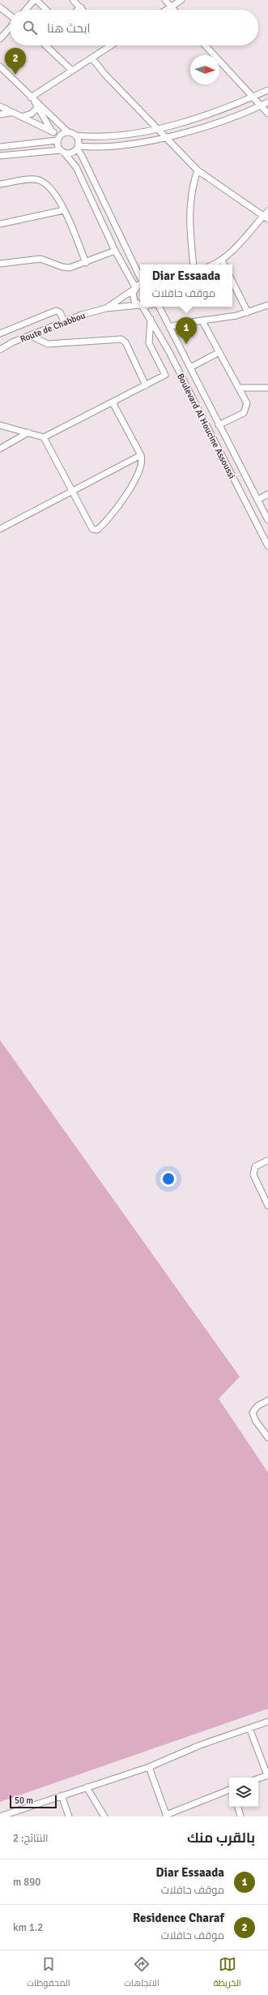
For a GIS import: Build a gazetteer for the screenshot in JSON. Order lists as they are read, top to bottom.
{
  "streets": {
    "street": ["Route de Chabbou", "Boulevard Al Houcine Assoussi"]
  },
  "crossings": [
    ["Route de Chabbou", "Boulevard Al Houcine Assoussi"]
  ],
  "scale_bar": "50 m",
  "north": "right",
  "page": {
    "search": "ابحث هنا",
    "pins": ["2", "1"],
    "popup": ["Diar Essaada", "موقف حافلات"],
    "scale": "50 m",
    "heading": ["بالقرب منك", "النتائج: 2"],
    "list": [
      {
        "mark": "1",
        "name": "Diar Essaada",
        "note": "موقف حافلات",
        "value": "890 m"
      },
      {
        "mark": "2",
        "name": "Residence Charaf",
        "note": "موقف حافلات",
        "value": "1.2 km"
      }
    ],
    "nav": ["الخريطة", "الاتجاهات", "المحفوظات"]
  }
}
